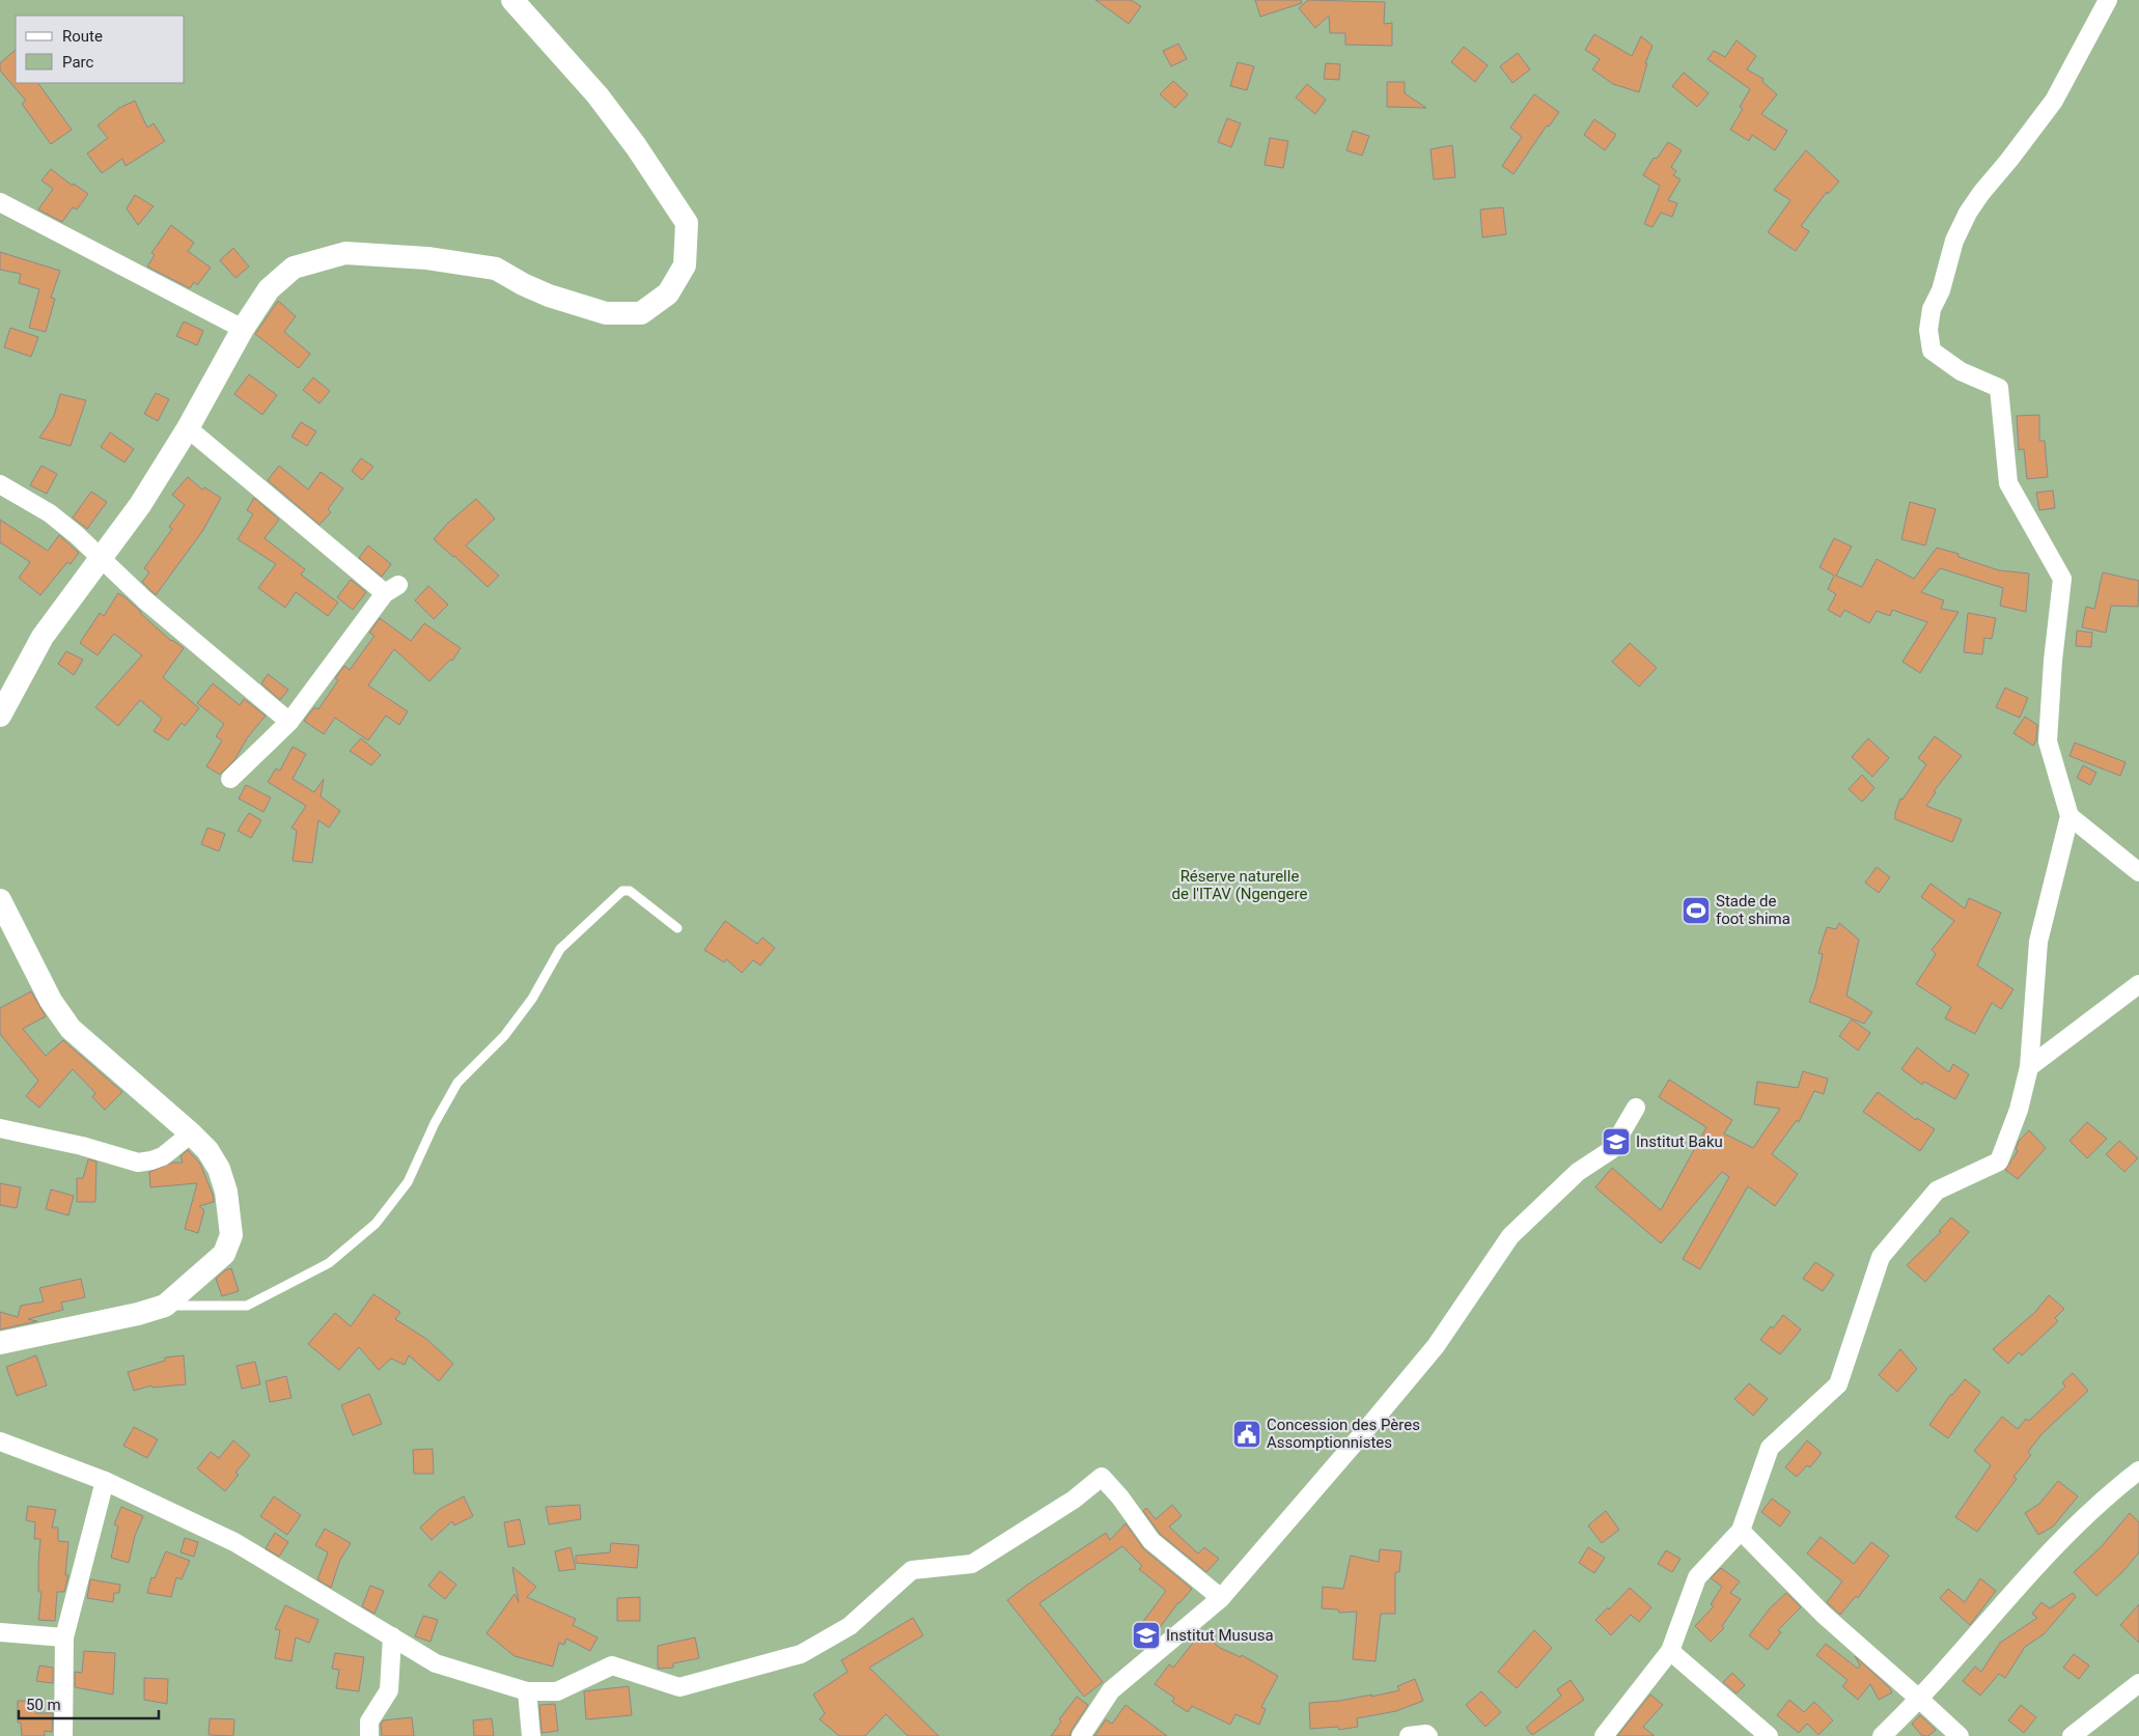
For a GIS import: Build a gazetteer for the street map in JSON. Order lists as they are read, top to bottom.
{
  "parks": ["Réserve naturelle de l'ITAV (Ngengere"],
  "places": {
    "sports": ["Stade de foot shima"],
    "school or university": ["Institut Baku", "Institut Mususa"],
    "public building": ["Concession des Pères Assomptionnistes"]
  },
  "legend": ["Route", "Parc"],
  "scale_bar": "50 m"
}
